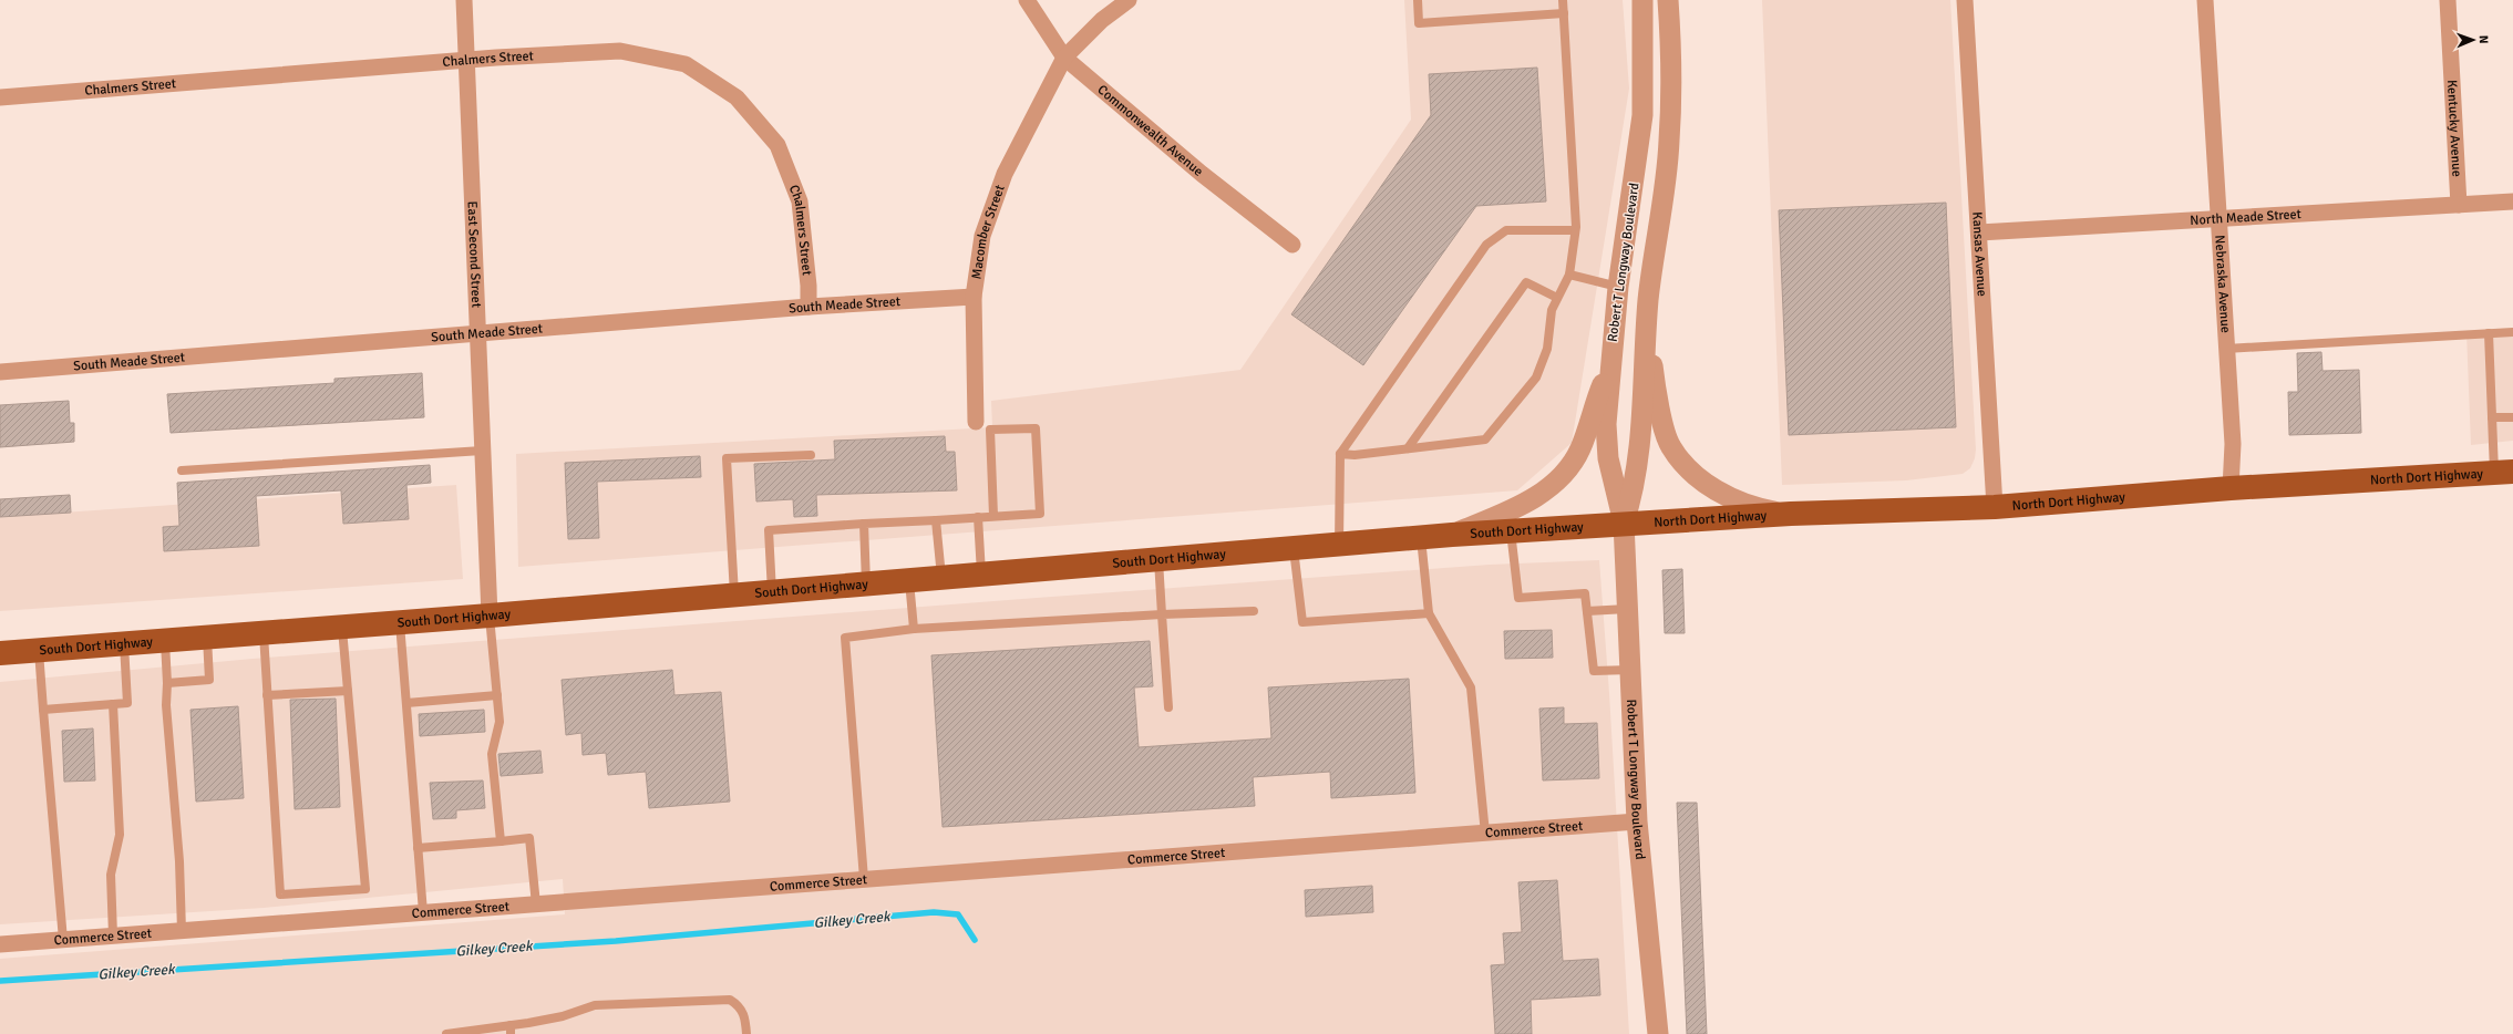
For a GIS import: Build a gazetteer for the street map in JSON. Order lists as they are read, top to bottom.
{
  "streets": {
    "main road": ["North Dort Highway", "South Dort Highway"],
    "street": [
      "Chalmers Street",
      "Kentucky Avenue",
      "Commonwealth Avenue",
      "North Meade Street",
      "Macomber Street",
      "Kansas Avenue",
      "East Second Street",
      "Robert T Longway Boulevard",
      "Nebraska Avenue",
      "South Meade Street",
      "Commerce Street"
    ]
  },
  "crossings": [
    ["Chalmers Street", "East Second Street"],
    ["Chalmers Street", "South Meade Street"],
    ["Kentucky Avenue", "North Meade Street"],
    ["Commonwealth Avenue", "Macomber Street"],
    ["North Meade Street", "Kansas Avenue"],
    ["North Meade Street", "Nebraska Avenue"],
    ["Macomber Street", "South Meade Street"],
    ["Kansas Avenue", "North Dort Highway"],
    ["East Second Street", "South Meade Street"],
    ["East Second Street", "South Dort Highway"],
    ["Robert T Longway Boulevard", "North Dort Highway"],
    ["Robert T Longway Boulevard", "South Dort Highway"],
    ["Robert T Longway Boulevard", "Commerce Street"],
    ["Nebraska Avenue", "North Dort Highway"],
    ["North Dort Highway", "South Dort Highway"]
  ],
  "water": ["Gilkey Creek"],
  "north": "right"
}
